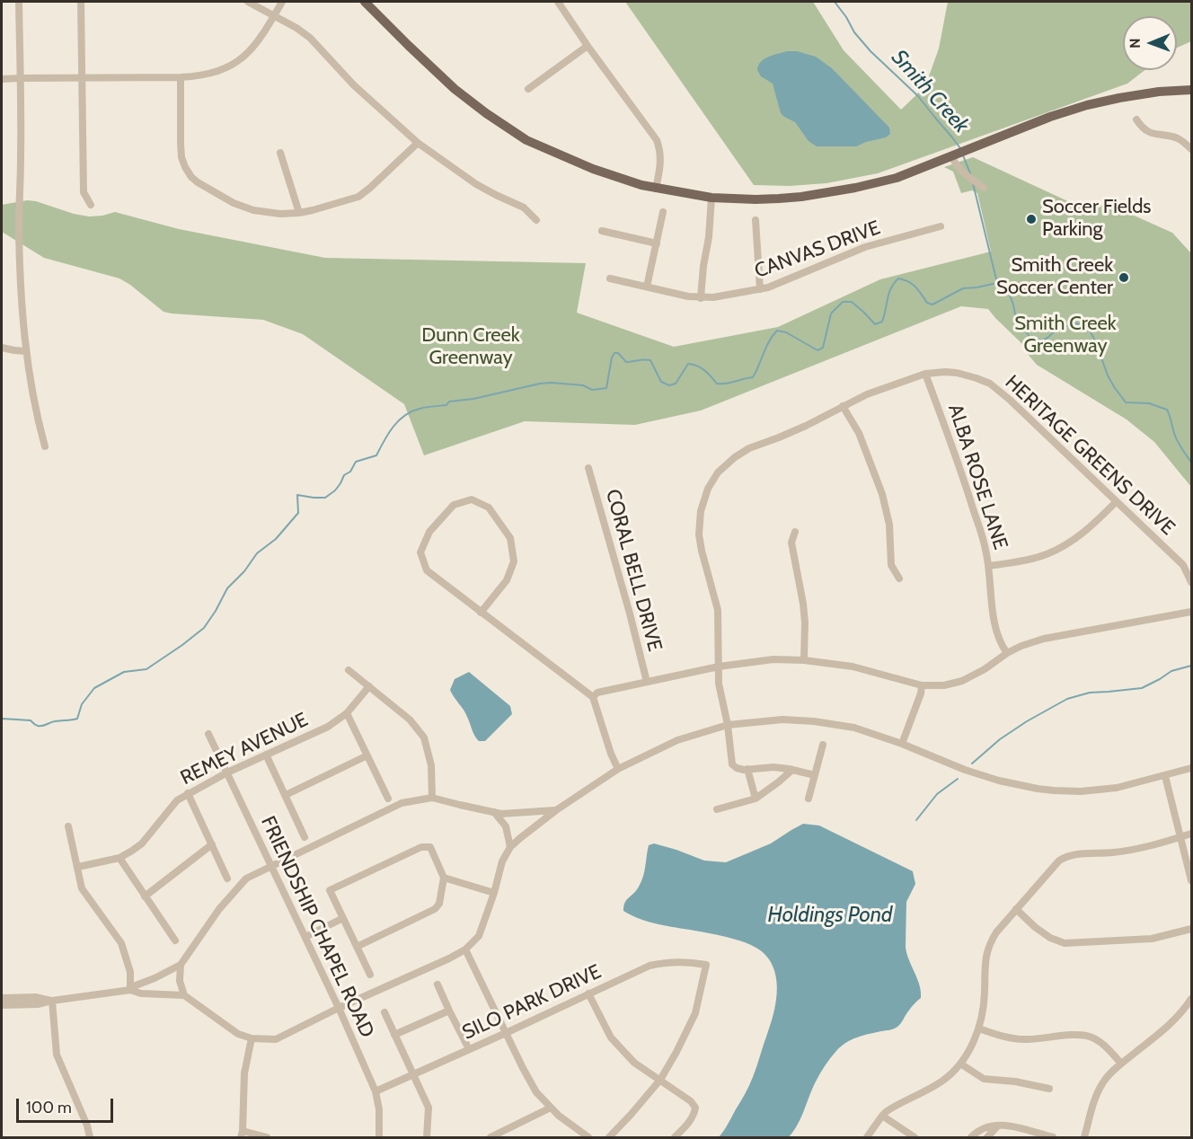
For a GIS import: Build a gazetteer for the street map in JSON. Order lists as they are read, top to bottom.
{
  "streets": {
    "street": [
      "CANVAS DRIVE",
      "HERITAGE GREENS DRIVE",
      "ALBA ROSE LANE",
      "CORAL BELL DRIVE",
      "REMEY AVENUE",
      "FRIENDSHIP CHAPEL ROAD",
      "SILO PARK DRIVE"
    ]
  },
  "crossings": [
    ["HERITAGE GREENS DRIVE", "ALBA ROSE LANE"],
    ["REMEY AVENUE", "FRIENDSHIP CHAPEL ROAD"],
    ["FRIENDSHIP CHAPEL ROAD", "SILO PARK DRIVE"]
  ],
  "water": ["Smith Creek", "Holdings Pond"],
  "parks": ["Smith Creek Greenway", "Dunn Creek Greenway"],
  "places": ["Soccer Fields Parking", "Smith Creek Soccer Center"],
  "scale_bar": "100 m",
  "north": "left"
}
